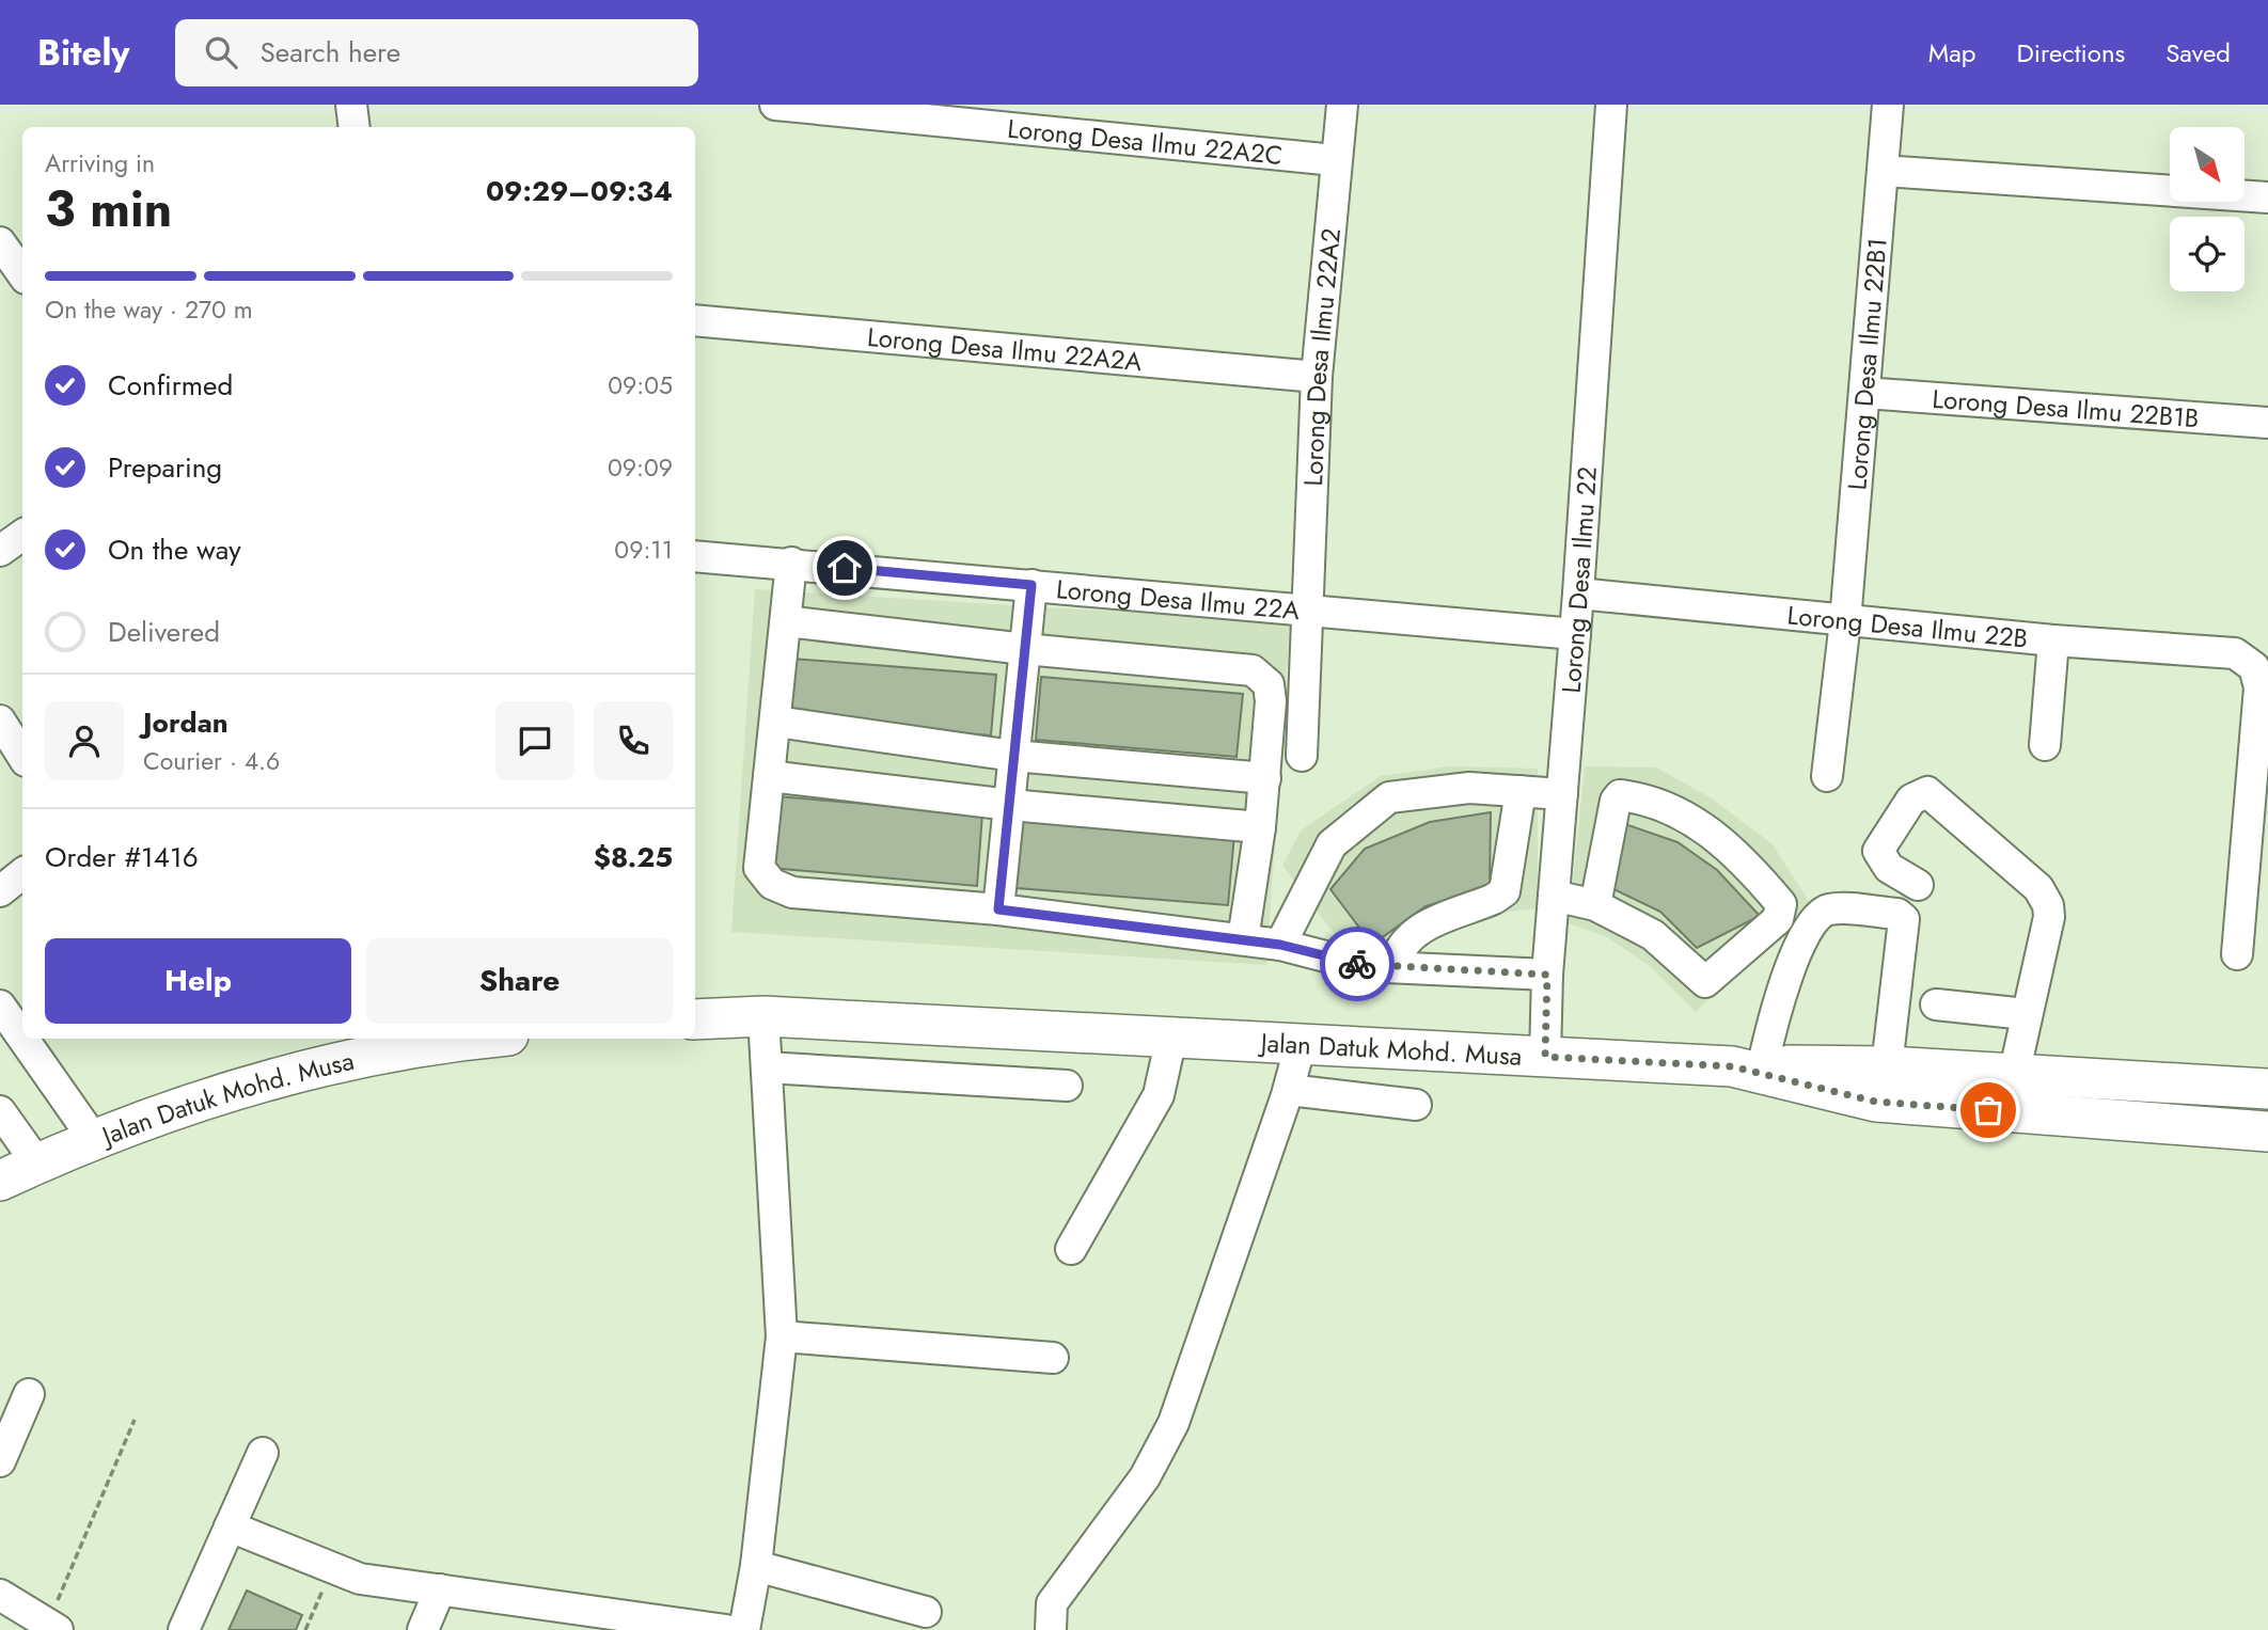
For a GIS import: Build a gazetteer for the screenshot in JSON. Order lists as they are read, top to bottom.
{
  "streets": {
    "main road": ["Jalan Datuk Mohd. Musa"],
    "street": [
      "Lorong Desa Ilmu 22A2C",
      "Lorong Desa Ilmu 22A2A",
      "Lorong Desa Ilmu 22A2",
      "Lorong Desa Ilmu 22B1",
      "Lorong Desa Ilmu 22B1B",
      "Lorong Desa Ilmu 22",
      "Lorong Desa Ilmu 22A",
      "Lorong Desa Ilmu 22B"
    ]
  },
  "crossings": [
    ["Lorong Desa Ilmu 22A2C", "Lorong Desa Ilmu 22A2"],
    ["Lorong Desa Ilmu 22A2A", "Lorong Desa Ilmu 22A2"],
    ["Lorong Desa Ilmu 22A2", "Lorong Desa Ilmu 22A"],
    ["Lorong Desa Ilmu 22B1", "Lorong Desa Ilmu 22B1B"],
    ["Lorong Desa Ilmu 22B1", "Lorong Desa Ilmu 22B"],
    ["Lorong Desa Ilmu 22", "Lorong Desa Ilmu 22A"],
    ["Lorong Desa Ilmu 22", "Lorong Desa Ilmu 22B"],
    ["Lorong Desa Ilmu 22", "Jalan Datuk Mohd. Musa"]
  ],
  "north": "bottom right",
  "page": {
    "header": "Bitely",
    "search": "Search here",
    "nav": ["Map", "Directions", "Saved"],
    "heading": ["3 min", "Arriving in", "09:29–09:34"],
    "panel": [
      "Jordan",
      "Courier · 4.6",
      "Order #1416",
      "$8.25"
    ],
    "bar": "On the way · 270 m",
    "list": [
      ["Confirmed", "09:05"],
      ["Preparing", "09:09"],
      ["On the way", "09:11"],
      "Delivered"
    ],
    "buttons": ["Help", "Share"]
  }
}
